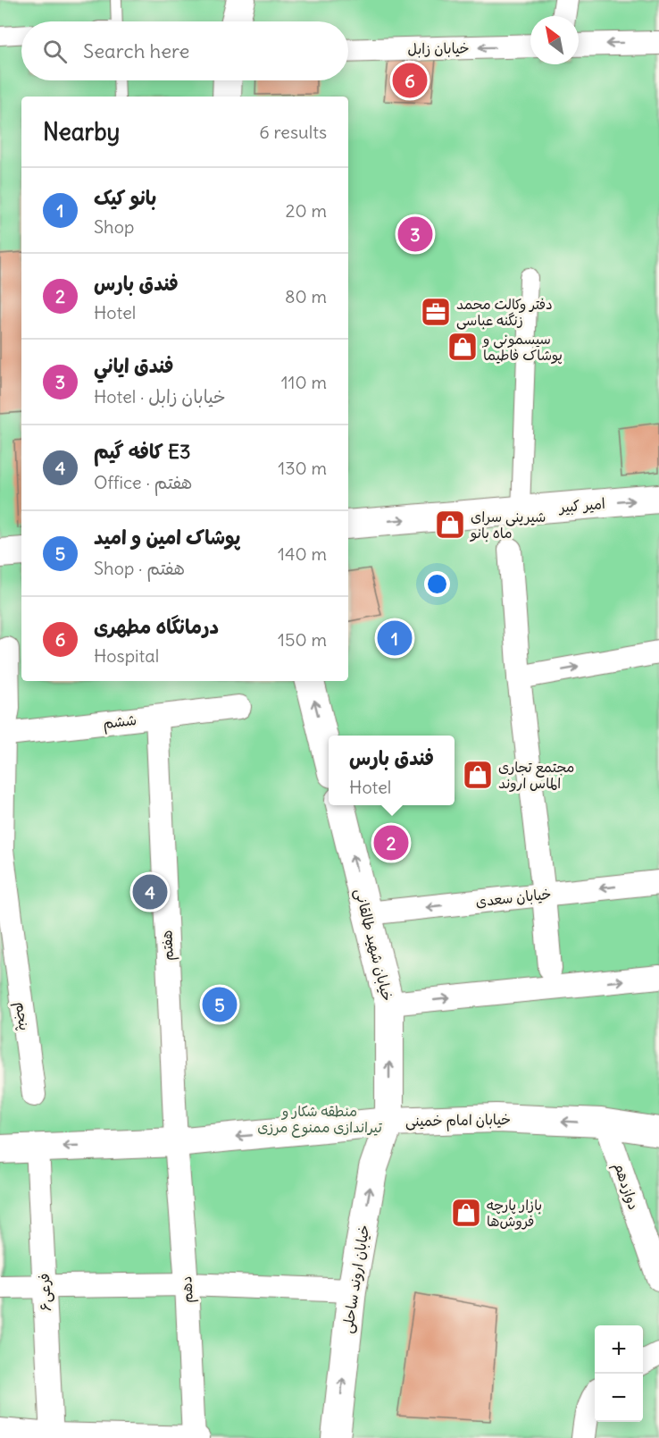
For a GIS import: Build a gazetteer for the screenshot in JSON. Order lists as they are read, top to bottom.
{
  "streets": {
    "street": [
      "خیابان زابل",
      "امیر کبیر",
      "ششم",
      "خیابان سعدی",
      "خیابان شهيد طالقانی",
      "هفتم",
      "پنجم",
      "خیابان امام خمینی",
      "دوازدهم",
      "خیابان اروند ساحلی",
      "دهم",
      "فرعی۶"
    ]
  },
  "crossings": [
    ["ششم", "هفتم"],
    ["ششم", "پنجم"],
    ["خیابان سعدی", "خیابان شهيد طالقانی"],
    ["خیابان شهيد طالقانی", "خیابان امام خمینی"],
    ["خیابان شهيد طالقانی", "خیابان اروند ساحلی"],
    ["هفتم", "خیابان امام خمینی"],
    ["هفتم", "دهم"],
    ["خیابان امام خمینی", "دوازدهم"],
    ["خیابان امام خمینی", "خیابان اروند ساحلی"],
    ["خیابان امام خمینی", "دهم"],
    ["خیابان امام خمینی", "فرعی۶"]
  ],
  "one_way": ["خیابان زابل", "خیابان اروند ساحلی"],
  "parks": ["منطقه شکار و تیراندازی ممنوع مرزی"],
  "places": {
    "office": ["دفتر وکالت محمد زنگنه عباسی"],
    "shop": [
      "سیسمونی و پوشاک فاطیما",
      "شیرینی سرای ماه بانو",
      "مجتمع تجاری الماس اروند",
      "بازار پارچه فروش‌ها"
    ]
  },
  "north": "top left",
  "page": {
    "search": "Search here",
    "pins": [
      "6",
      "3",
      "1",
      "2",
      "4",
      "5"
    ],
    "heading": ["Nearby", "6 results"],
    "list": [
      {
        "mark": "1",
        "name": "بانو کیک",
        "note": "Shop",
        "value": "20 m"
      },
      {
        "mark": "2",
        "name": "فندق بارس",
        "note": "Hotel",
        "value": "80 m"
      },
      {
        "mark": "3",
        "name": "فندق اياني",
        "note": "Hotel · خیابان زابل",
        "value": "110 m"
      },
      {
        "mark": "4",
        "name": "کافه گیم E3",
        "note": "Office · هفتم",
        "value": "130 m"
      },
      {
        "mark": "5",
        "name": "پوشاک‌ امین و امید",
        "note": "Shop · هفتم",
        "value": "140 m"
      },
      {
        "mark": "6",
        "name": "درمانگاه مطهری",
        "note": "Hospital",
        "value": "150 m"
      }
    ],
    "popup": ["فندق بارس", "Hotel"],
    "map_buttons": ["+", "−"]
  }
}
